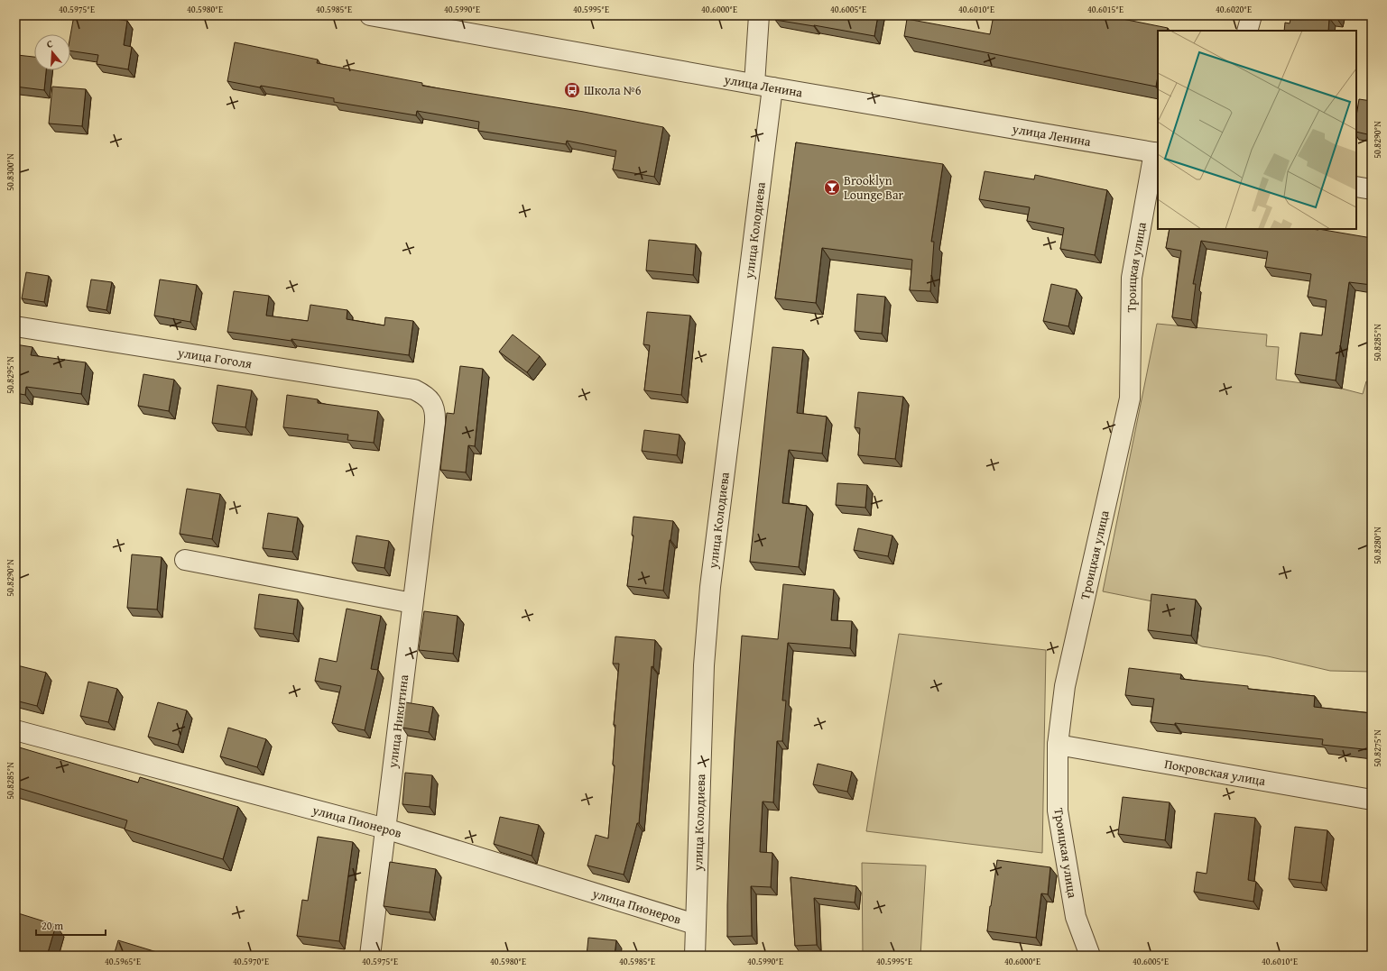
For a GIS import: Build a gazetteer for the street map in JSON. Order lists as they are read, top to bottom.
{
  "streets": {
    "street": [
      "улица Ленина",
      "улица Колодиева",
      "Троицкая улица",
      "улица Гоголя",
      "улица Никитина",
      "Покровская улица",
      "улица Пионеров"
    ]
  },
  "crossings": [
    ["улица Ленина", "улица Колодиева"],
    ["улица Ленина", "Троицкая улица"],
    ["улица Колодиева", "улица Пионеров"],
    ["Троицкая улица", "Покровская улица"],
    ["улица Гоголя", "улица Никитина"],
    ["улица Никитина", "улица Пионеров"]
  ],
  "places": {
    "bus stop": ["Школа №6"],
    "bar": ["Brooklyn Lounge Bar"]
  },
  "scale_bar": "20 m",
  "north": "top",
  "coordinates": [
    "40.5975°E",
    "40.5980°E",
    "40.5985°E",
    "40.5990°E",
    "40.5995°E",
    "40.6000°E",
    "40.6005°E",
    "40.6010°E",
    "40.6015°E",
    "40.6020°E",
    "50.8290°N",
    "50.8300°N",
    "50.8285°N",
    "50.8295°N",
    "50.8280°N",
    "50.8275°N",
    "40.5965°E",
    "40.5970°E"
  ]
}
